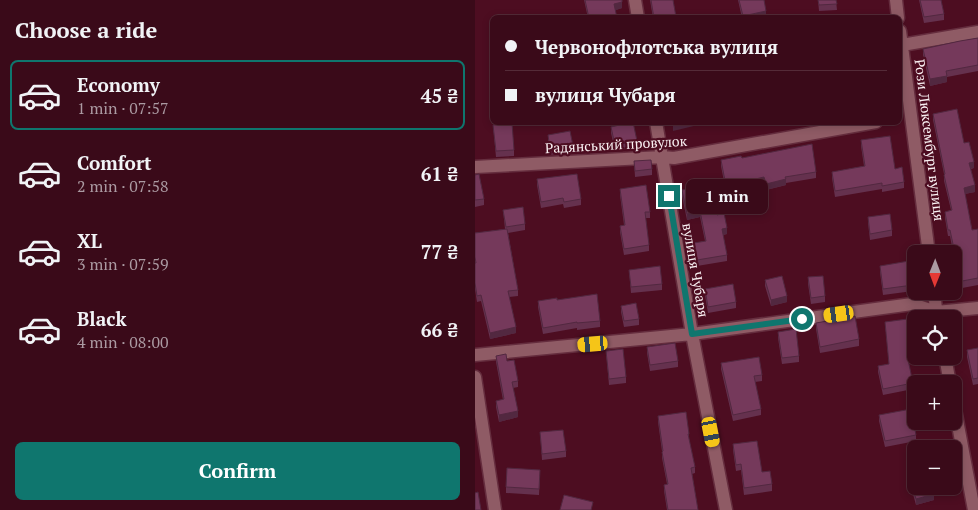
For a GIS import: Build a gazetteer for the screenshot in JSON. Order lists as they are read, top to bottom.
{
  "streets": {
    "street": ["Рози Люксембург вулиця", "Радянський провулок", "вулиця Чубаря"]
  },
  "crossings": [
    ["Радянський провулок", "вулиця Чубаря"]
  ],
  "north": "bottom",
  "page": {
    "heading": "Choose a ride",
    "banner": ["Червонофлотська вулиця", "вулиця Чубаря"],
    "list": [
      {
        "name": "Economy",
        "note": "1 min · 07:57",
        "value": "45 ₴"
      },
      {
        "name": "Comfort",
        "note": "2 min · 07:58",
        "value": "61 ₴"
      },
      {
        "name": "XL",
        "note": "3 min · 07:59",
        "value": "77 ₴"
      },
      {
        "name": "Black",
        "note": "4 min · 08:00",
        "value": "66 ₴"
      }
    ],
    "bubble": "1 min",
    "map_buttons": ["+", "−"],
    "buttons": "Confirm"
  }
}
